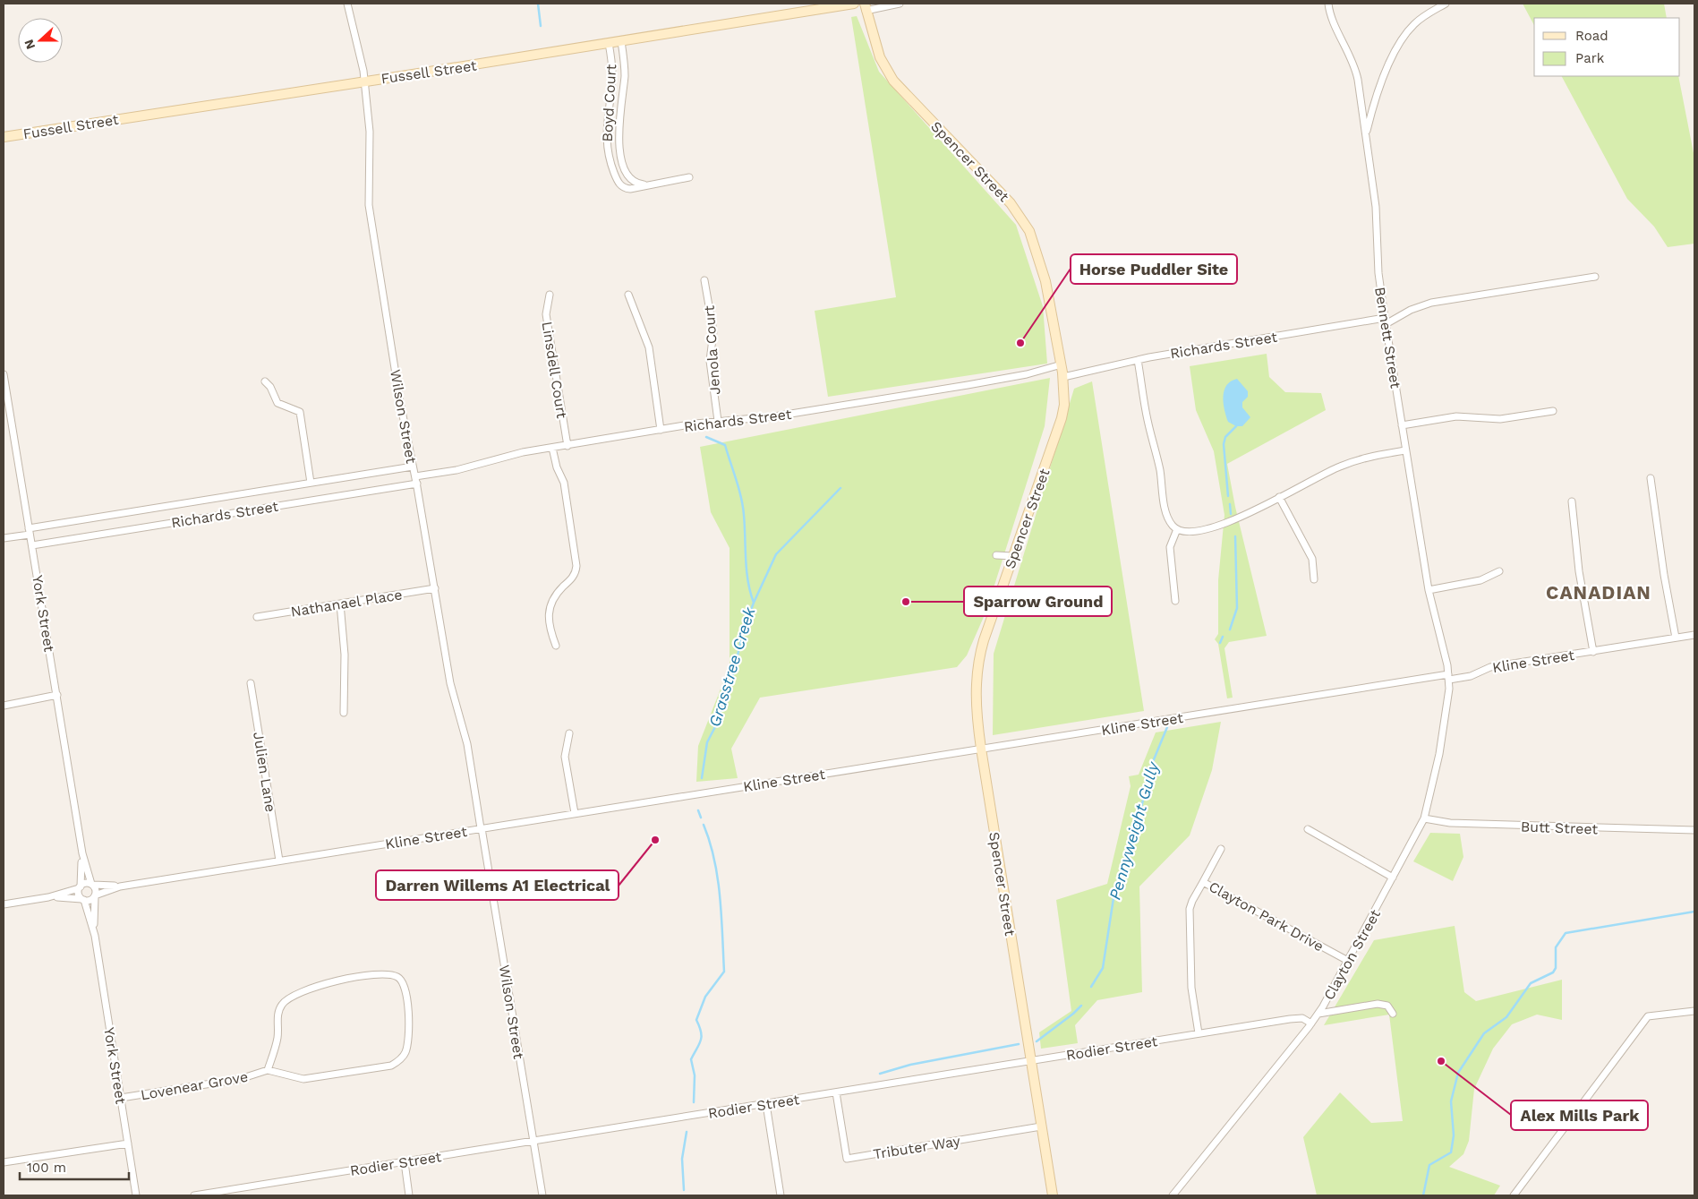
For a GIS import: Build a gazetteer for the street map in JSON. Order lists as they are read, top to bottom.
{
  "streets": {
    "street": [
      "Fussell Street",
      "Boyd Court",
      "Spencer Street",
      "Bennett Street",
      "Richards Street",
      "Jenola Court",
      "Linsdell Court",
      "Wilson Street",
      "Nathanael Place",
      "York Street",
      "Kline Street",
      "Julien Lane",
      "Butt Street",
      "Clayton Park Drive",
      "Clayton Street",
      "Rodier Street",
      "Lovenear Grove",
      "Tributer Way"
    ]
  },
  "crossings": [
    ["Fussell Street", "Boyd Court"],
    ["Fussell Street", "Wilson Street"],
    ["Spencer Street", "Richards Street"],
    ["Spencer Street", "Kline Street"],
    ["Spencer Street", "Rodier Street"],
    ["Spencer Street", "Tributer Way"],
    ["Bennett Street", "Richards Street"],
    ["Bennett Street", "Kline Street"],
    ["Bennett Street", "Clayton Street"],
    ["Richards Street", "Jenola Court"],
    ["Richards Street", "Linsdell Court"],
    ["Richards Street", "Wilson Street"],
    ["Richards Street", "York Street"],
    ["Wilson Street", "Nathanael Place"],
    ["Wilson Street", "Kline Street"],
    ["Wilson Street", "Rodier Street"],
    ["York Street", "Kline Street"],
    ["York Street", "Lovenear Grove"],
    ["Kline Street", "Julien Lane"],
    ["Kline Street", "Clayton Street"],
    ["Butt Street", "Clayton Street"],
    ["Clayton Park Drive", "Clayton Street"],
    ["Clayton Park Drive", "Rodier Street"],
    ["Clayton Street", "Rodier Street"],
    ["Rodier Street", "Tributer Way"]
  ],
  "districts": ["CANADIAN"],
  "water": ["Grasstree Creek", "Pennyweight Gully"],
  "places": [
    "Horse Puddler Site",
    "Sparrow Ground",
    "Darren Willems A1 Electrical",
    "Alex Mills Park"
  ],
  "legend": ["Road", "Park"],
  "scale_bar": "100 m",
  "north": "left"
}
